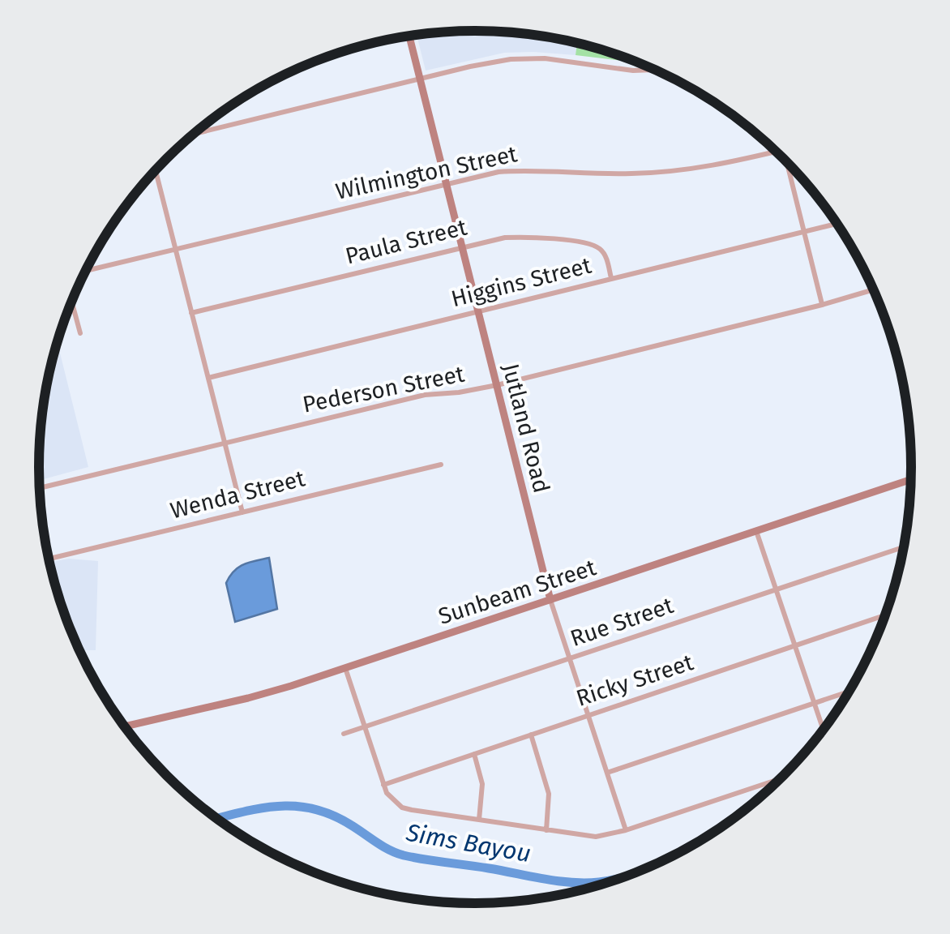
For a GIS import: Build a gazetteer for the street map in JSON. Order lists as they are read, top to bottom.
{
  "streets": {
    "street": [
      "Wilmington Street",
      "Paula Street",
      "Higgins Street",
      "Pederson Street",
      "Jutland Road",
      "Wenda Street",
      "Sunbeam Street",
      "Rue Street",
      "Ricky Street"
    ]
  },
  "crossings": [
    ["Wilmington Street", "Jutland Road"],
    ["Paula Street", "Higgins Street"],
    ["Paula Street", "Jutland Road"],
    ["Higgins Street", "Jutland Road"],
    ["Pederson Street", "Jutland Road"],
    ["Jutland Road", "Sunbeam Street"],
    ["Jutland Road", "Rue Street"],
    ["Jutland Road", "Ricky Street"]
  ],
  "water": ["Sims Bayou"]
}
